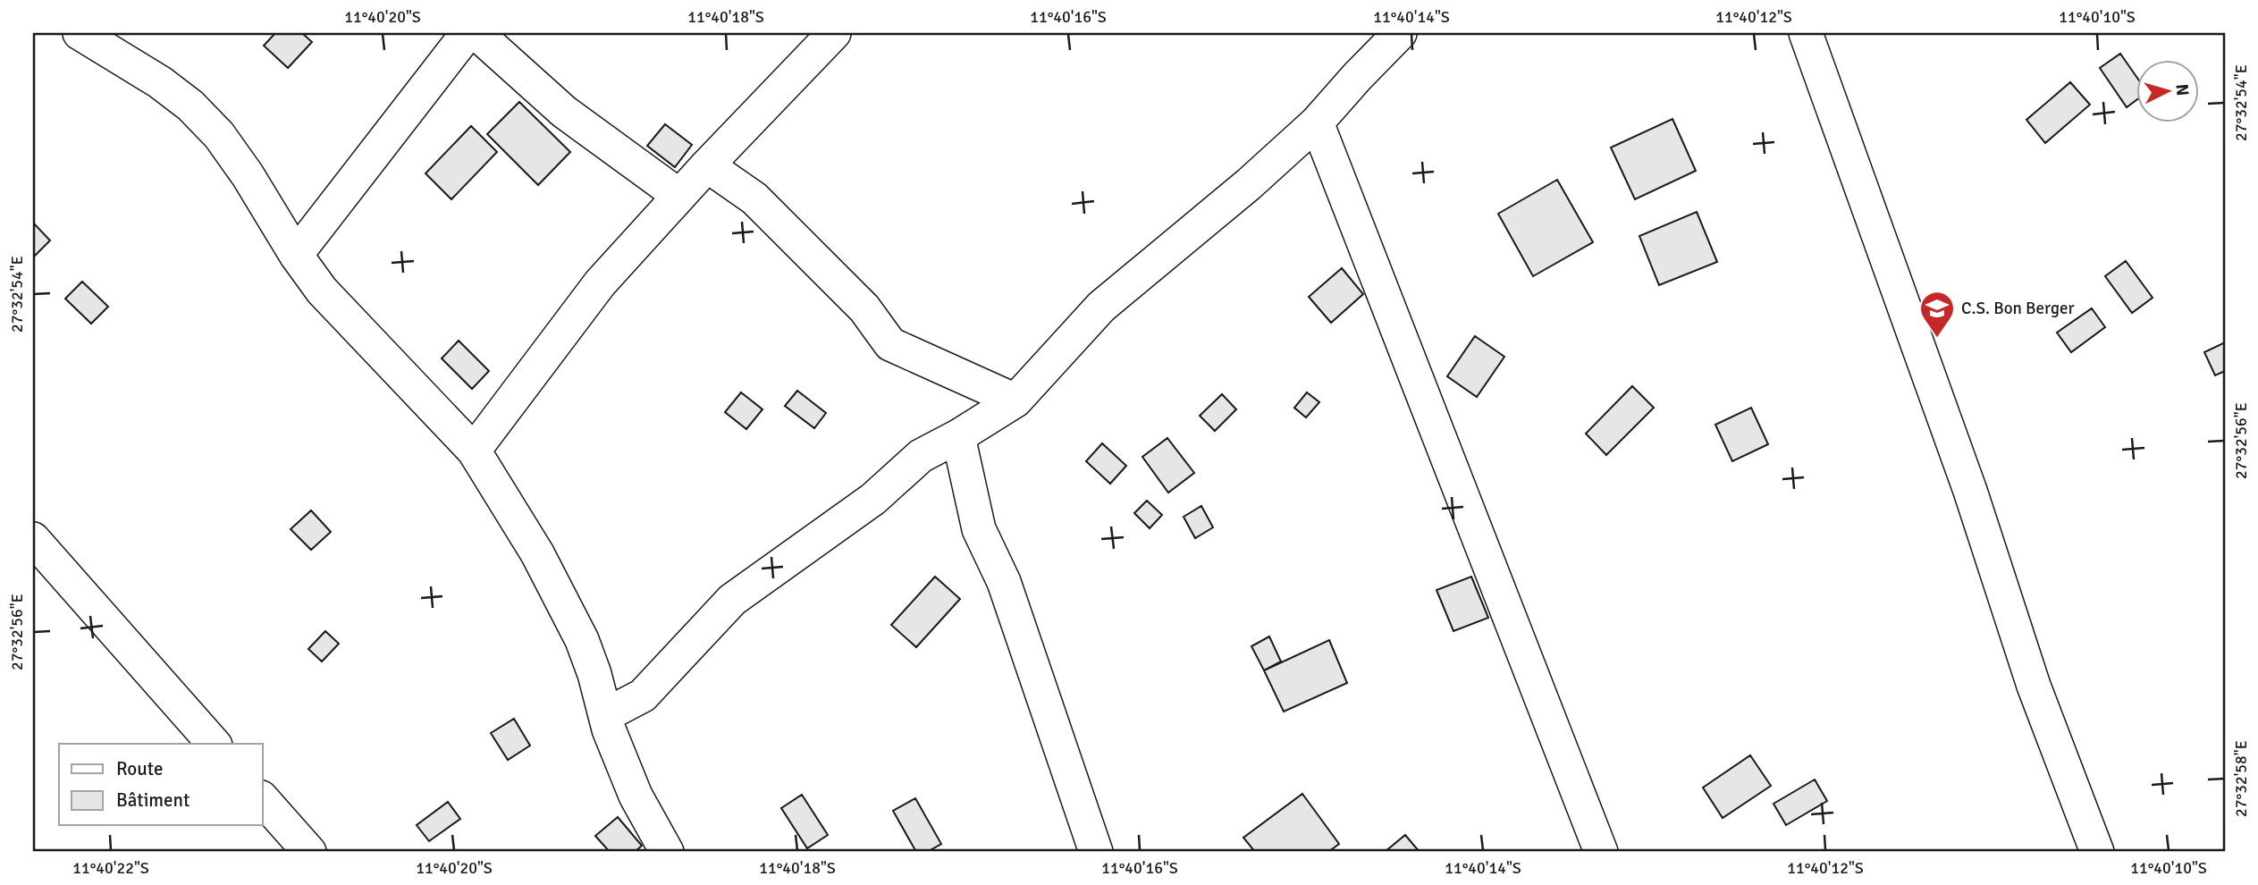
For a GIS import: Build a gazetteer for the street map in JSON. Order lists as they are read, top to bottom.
{
  "places": {
    "school or university": ["C.S. Bon Berger"]
  },
  "legend": ["Route", "Bâtiment"],
  "north": "right",
  "coordinates": [
    "11°40'20\"S",
    "11°40'18\"S",
    "11°40'16\"S",
    "11°40'14\"S",
    "11°40'12\"S",
    "11°40'10\"S",
    "27°32'54\"E",
    "27°32'56\"E",
    "27°32'58\"E",
    "11°40'22\"S"
  ]
}
